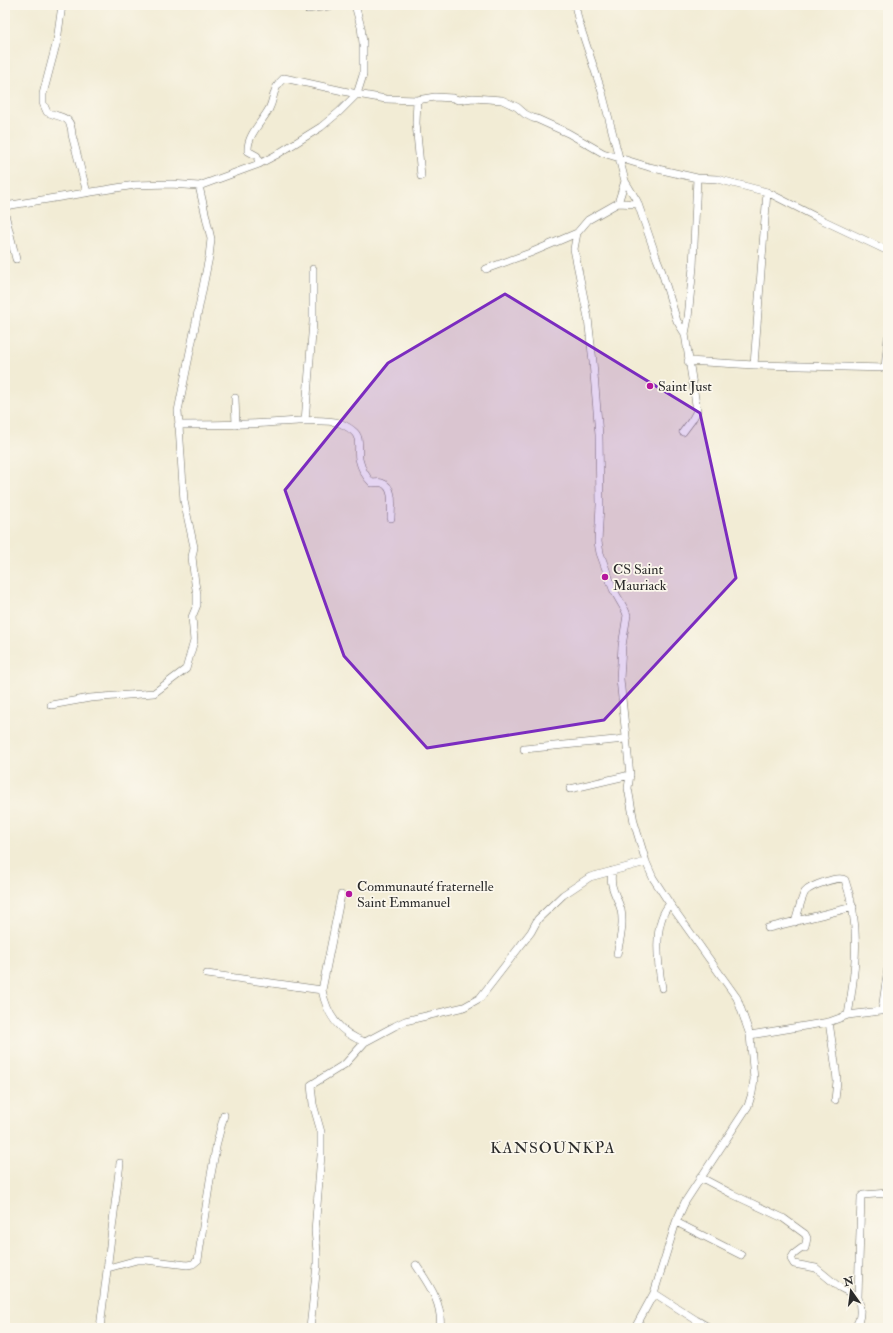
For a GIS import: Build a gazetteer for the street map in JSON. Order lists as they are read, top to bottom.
{
  "districts": ["KANSOUNKPA"],
  "places": ["Saint Just", "CS Saint Mauriack", "Communauté fraternelle Saint Emmanuel"],
  "north": "top"
}
